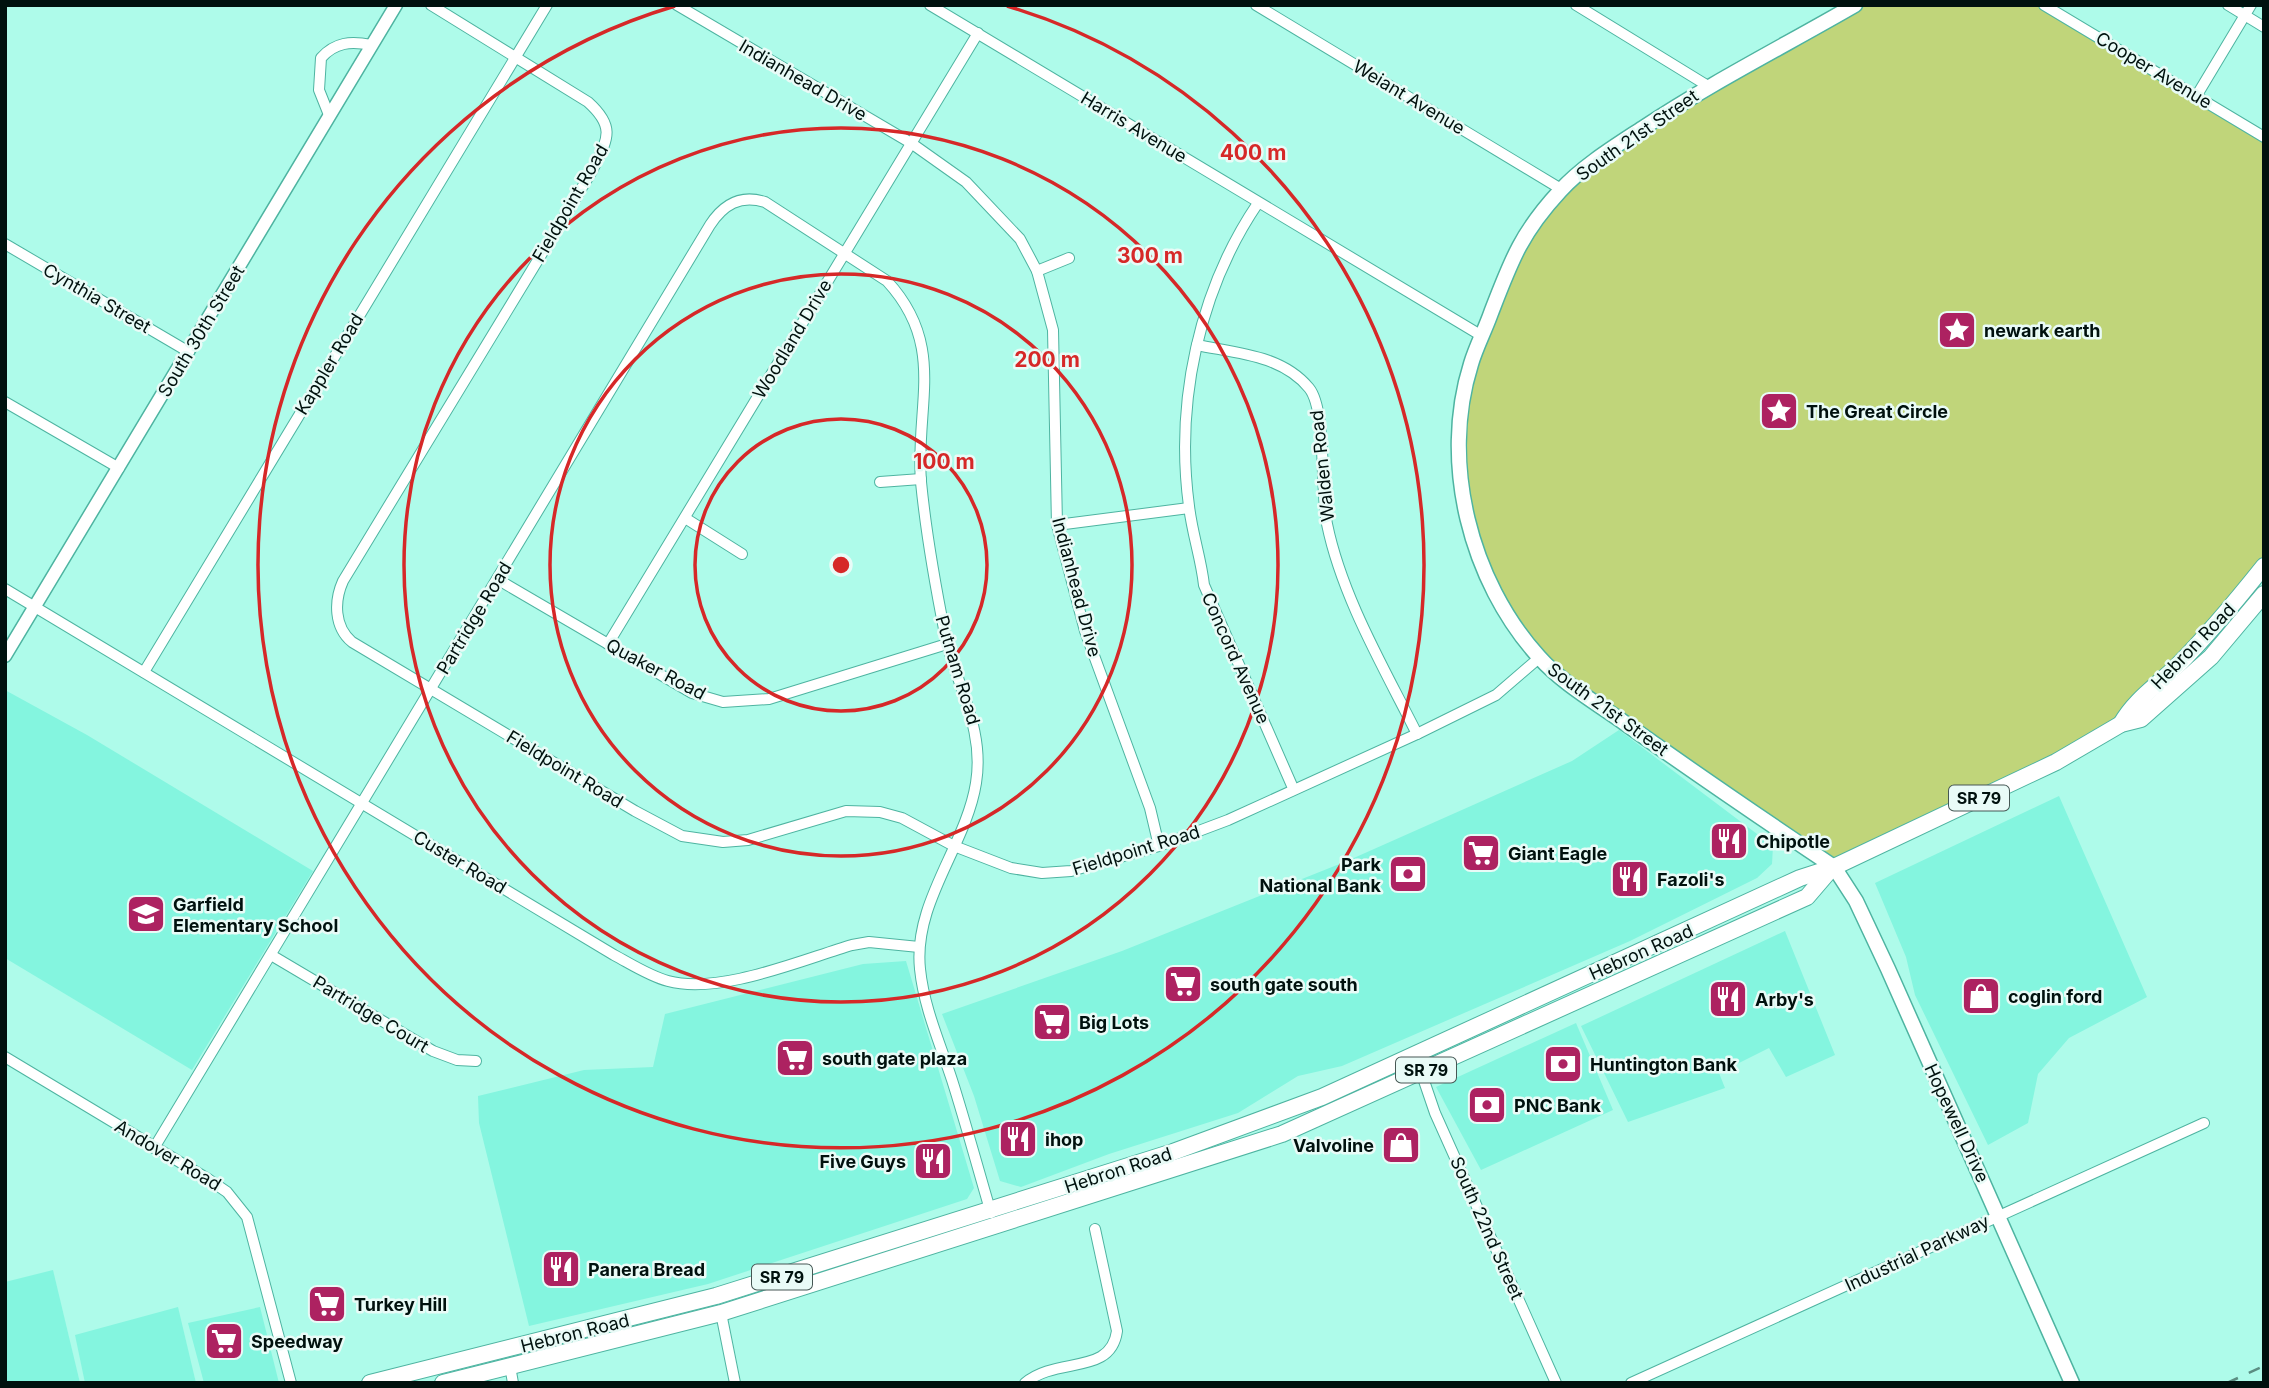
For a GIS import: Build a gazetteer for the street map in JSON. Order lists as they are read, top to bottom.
{
  "streets": {
    "highway": ["Hebron Road", "SR 79"],
    "main road": ["South 21st Street", "Hopewell Drive"],
    "street": [
      "Cooper Avenue",
      "Indianhead Drive",
      "Weiant Avenue",
      "Harris Avenue",
      "Fieldpoint Road",
      "Cynthia Street",
      "South 30th Street",
      "Woodland Drive",
      "Kappler Road",
      "Walden Road",
      "Partridge Road",
      "Concord Avenue",
      "Quaker Road",
      "Putnam Road",
      "Custer Road",
      "Partridge Court",
      "Andover Road",
      "South 22nd Street",
      "Industrial Parkway"
    ]
  },
  "crossings": [
    ["Indianhead Drive", "Fieldpoint Road"],
    ["Indianhead Drive", "Woodland Drive"],
    ["Weiant Avenue", "South 21st Street"],
    ["Harris Avenue", "South 21st Street"],
    ["Harris Avenue", "Woodland Drive"],
    ["Harris Avenue", "Concord Avenue"],
    ["South 21st Street", "Fieldpoint Road"],
    ["South 21st Street", "Hebron Road"],
    ["South 21st Street", "Hopewell Drive"],
    ["Fieldpoint Road", "Kappler Road"],
    ["Fieldpoint Road", "Walden Road"],
    ["Fieldpoint Road", "Partridge Road"],
    ["Fieldpoint Road", "Concord Avenue"],
    ["Fieldpoint Road", "Putnam Road"],
    ["Cynthia Street", "South 30th Street"],
    ["South 30th Street", "Custer Road"],
    ["Woodland Drive", "Partridge Road"],
    ["Woodland Drive", "Quaker Road"],
    ["Woodland Drive", "Putnam Road"],
    ["Kappler Road", "Custer Road"],
    ["Walden Road", "Concord Avenue"],
    ["Partridge Road", "Quaker Road"],
    ["Partridge Road", "Putnam Road"],
    ["Partridge Road", "Custer Road"],
    ["Partridge Road", "Partridge Court"],
    ["Partridge Road", "Andover Road"],
    ["Hebron Road", "Putnam Road"],
    ["Hebron Road", "Hopewell Drive"],
    ["Hebron Road", "South 22nd Street"],
    ["Quaker Road", "Putnam Road"],
    ["Putnam Road", "Custer Road"],
    ["Hopewell Drive", "Industrial Parkway"]
  ],
  "places": {
    "place": ["newark earth", "The Great Circle"],
    "restaurant": [
      "Chipotle",
      "Fazoli's",
      "Arby's",
      "ihop",
      "Five Guys",
      "Panera Bread"
    ],
    "supermarket": [
      "Giant Eagle",
      "south gate south",
      "Big Lots",
      "south gate plaza",
      "Turkey Hill",
      "Speedway"
    ],
    "bank": ["Park National Bank", "Huntington Bank", "PNC Bank"],
    "school or university": ["Garfield Elementary School"],
    "shop": ["coglin ford", "Valvoline"]
  },
  "rings": [
    "400 m",
    "300 m",
    "200 m",
    "100 m"
  ]
}
